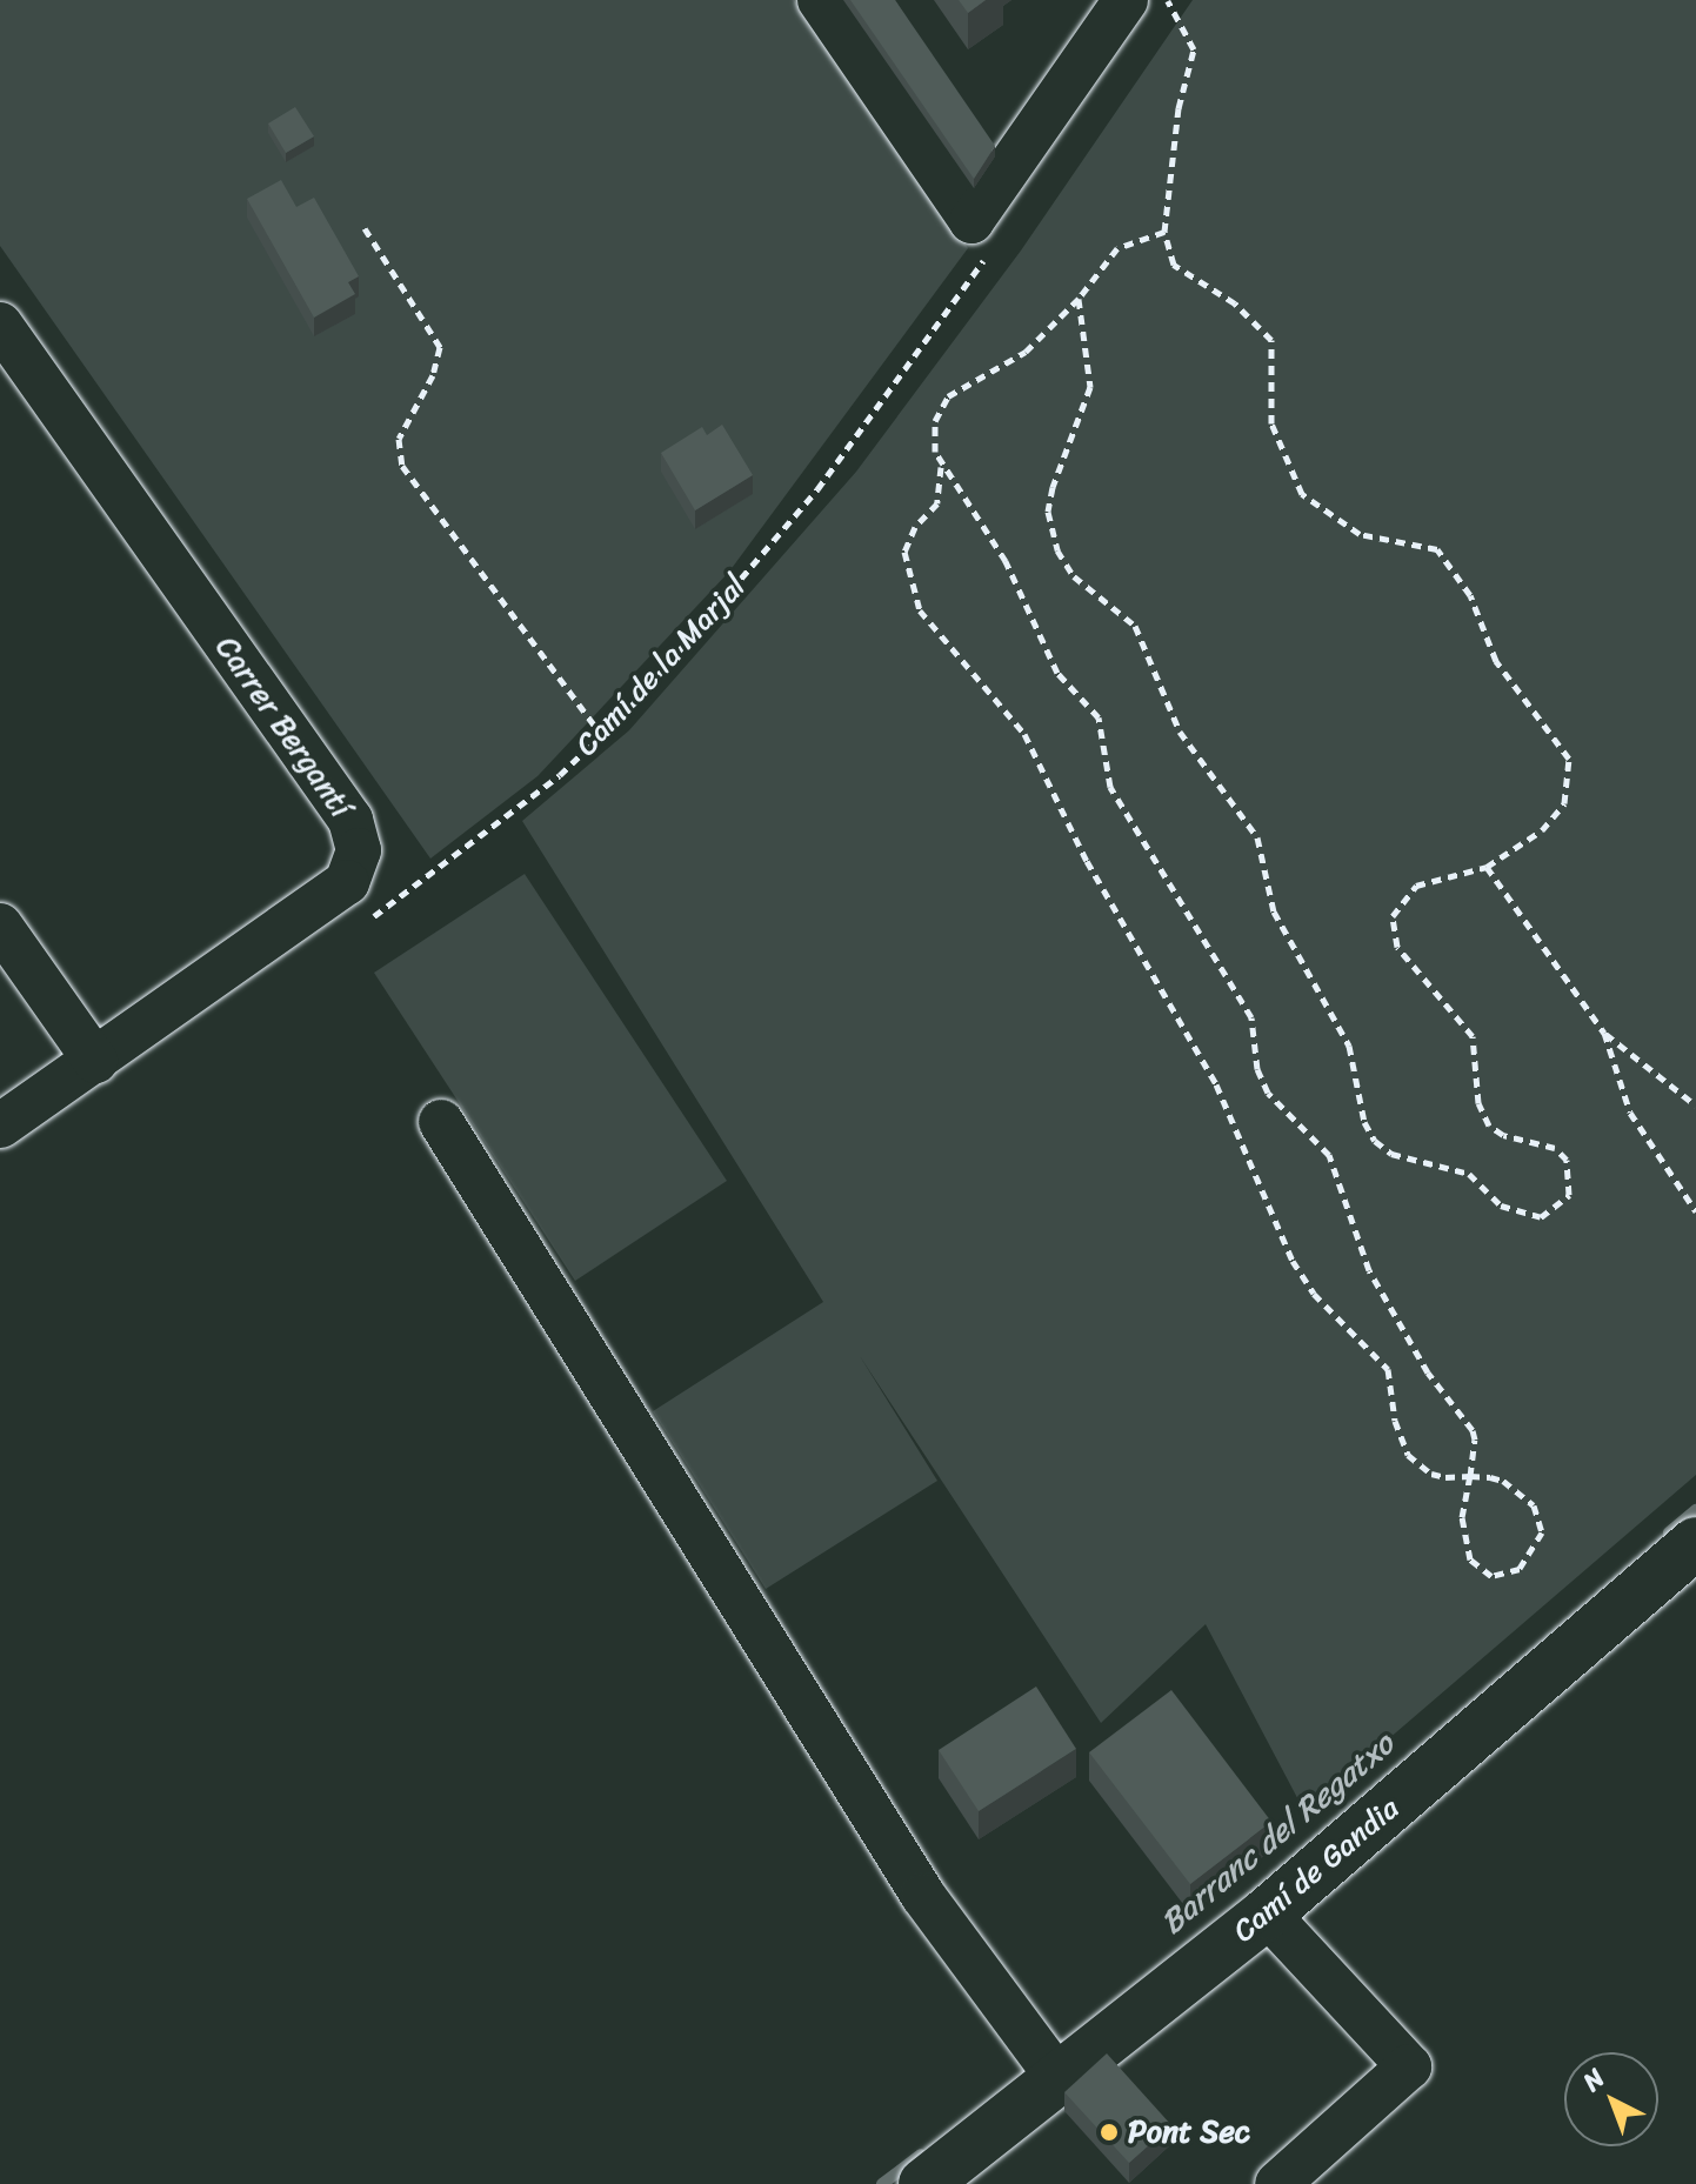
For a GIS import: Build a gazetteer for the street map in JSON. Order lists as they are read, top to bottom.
{
  "streets": {
    "main road": ["Camí de Gandia"],
    "street": ["Carrer Bergantí"],
    "path": ["Camí de la Marjal"]
  },
  "water": ["Barranc del Regatxo"],
  "places": ["Pont Sec"],
  "north": "top left"
}
